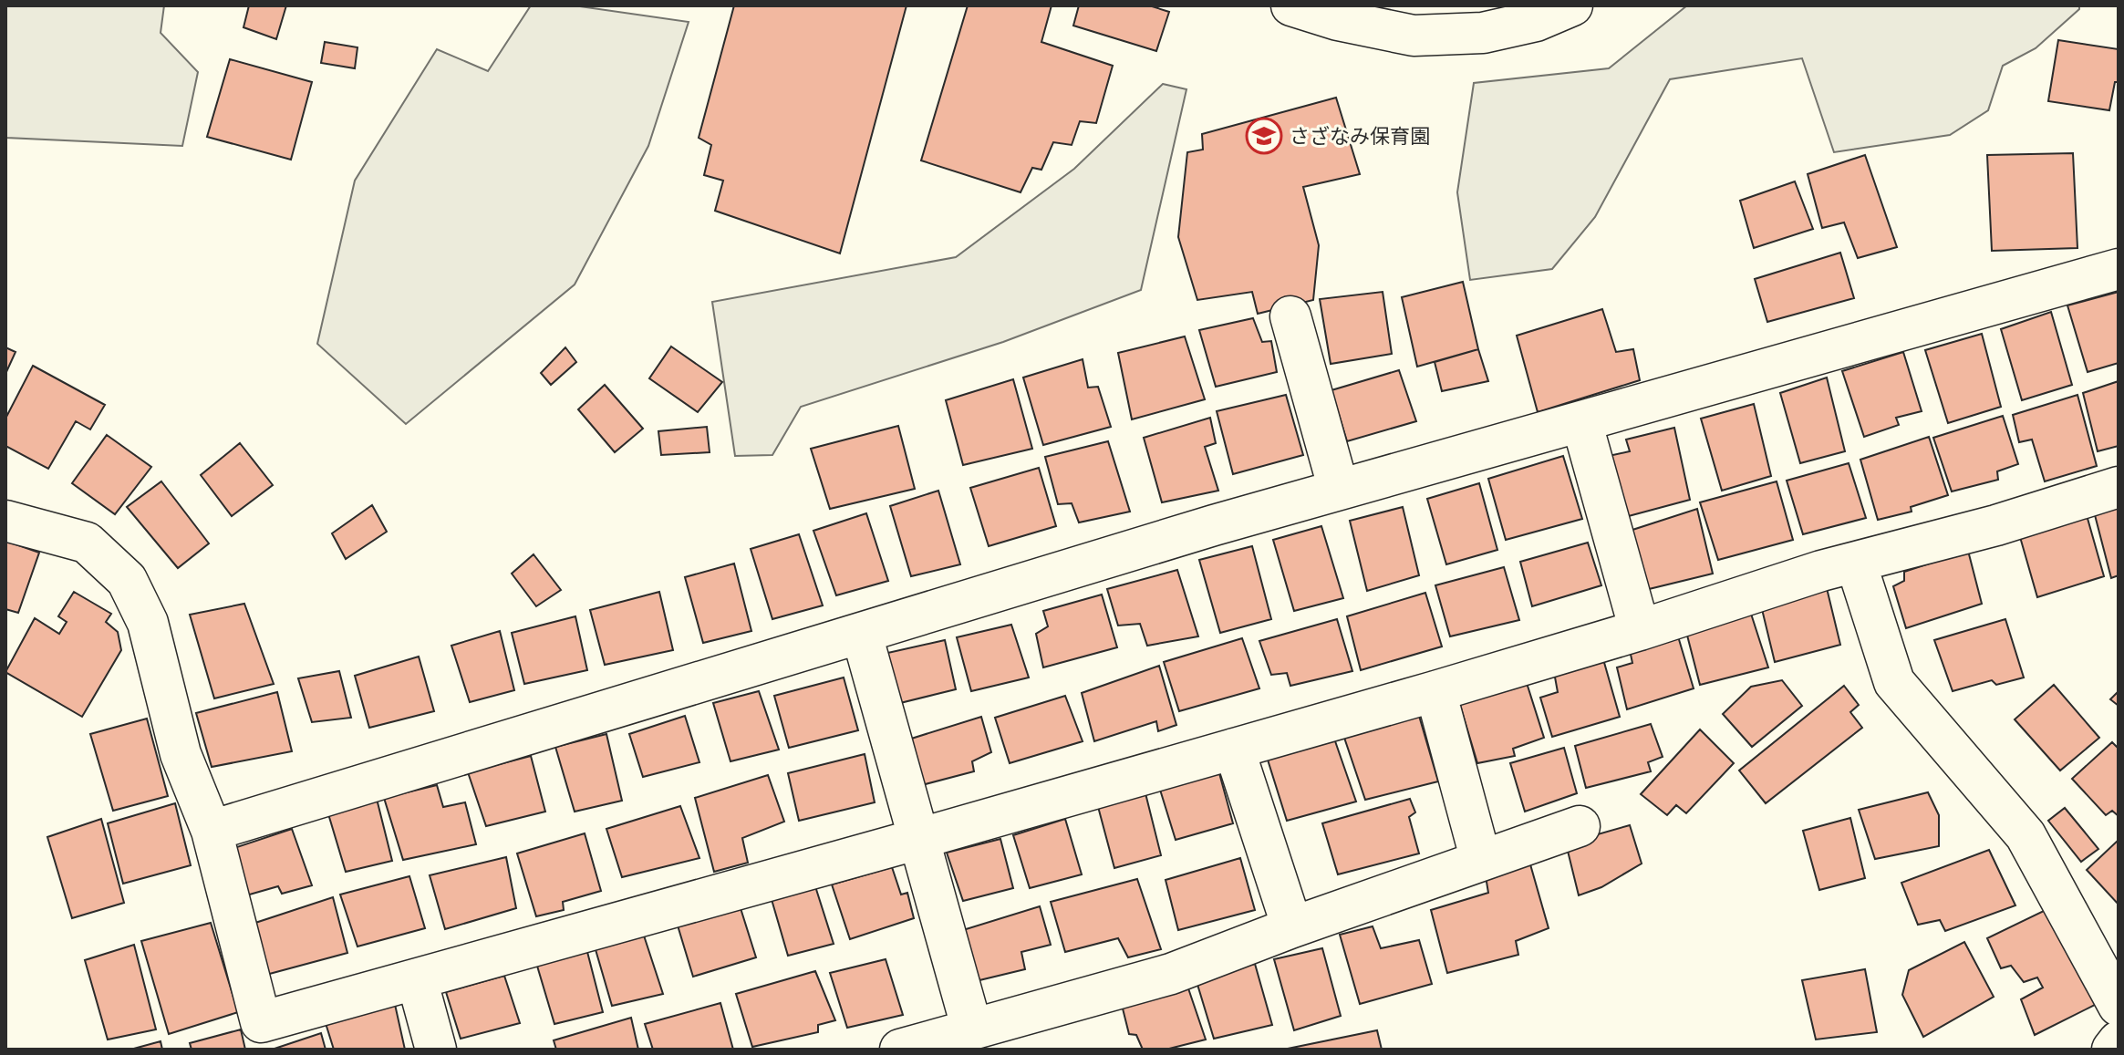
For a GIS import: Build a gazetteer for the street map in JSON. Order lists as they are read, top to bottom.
{
  "places": {
    "school or university": ["さざなみ保育園"]
  }
}
